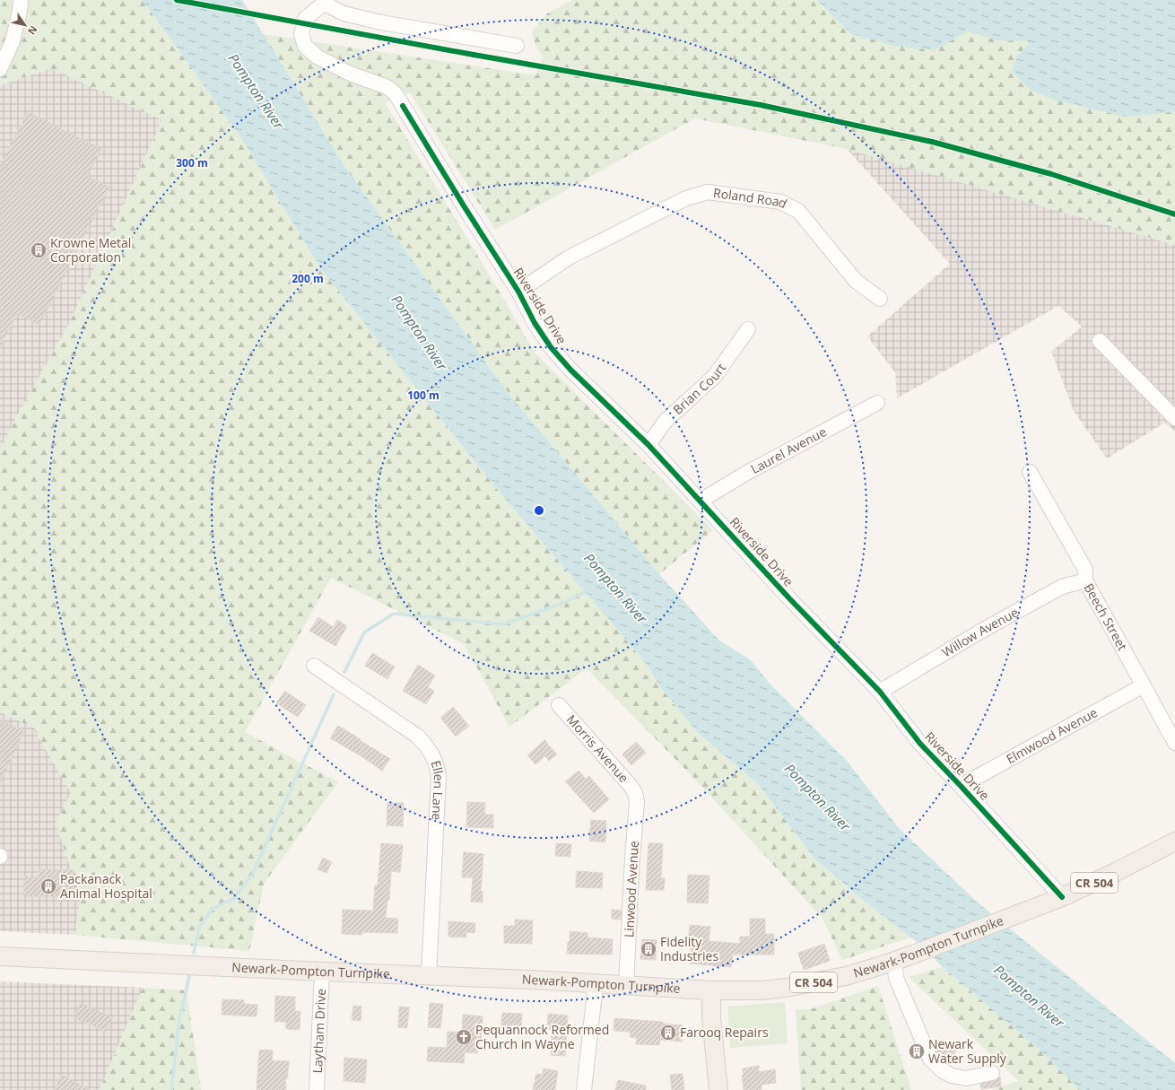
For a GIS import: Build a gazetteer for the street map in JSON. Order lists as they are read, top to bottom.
{
  "streets": {
    "main road": ["CR 504", "Newark-Pompton Turnpike"],
    "street": [
      "Roland Road",
      "Riverside Drive",
      "Brian Court",
      "Laurel Avenue",
      "Beech Street",
      "Willow Avenue",
      "Elmwood Avenue",
      "Morris Avenue",
      "Ellen Lane",
      "Linwood Avenue",
      "Laytham Drive"
    ]
  },
  "crossings": [
    ["Roland Road", "Riverside Drive"],
    ["Riverside Drive", "Brian Court"],
    ["Riverside Drive", "Laurel Avenue"],
    ["Riverside Drive", "Willow Avenue"],
    ["Riverside Drive", "Elmwood Avenue"],
    ["Riverside Drive", "Newark-Pompton Turnpike"],
    ["Beech Street", "Willow Avenue"],
    ["Beech Street", "Elmwood Avenue"],
    ["Morris Avenue", "Linwood Avenue"],
    ["Ellen Lane", "Newark-Pompton Turnpike"],
    ["Linwood Avenue", "Newark-Pompton Turnpike"],
    ["Newark-Pompton Turnpike", "Laytham Drive"]
  ],
  "water": ["Pompton River"],
  "places": {
    "building": [
      "Krowne Metal Corporation",
      "Packanack Animal Hospital",
      "Fidelity Industries",
      "Farooq Repairs",
      "Newark Water Supply"
    ],
    "church": ["Pequannock Reformed Church in Wayne"]
  },
  "north": "bottom right",
  "rings": ["300 m", "200 m", "100 m"]
}
